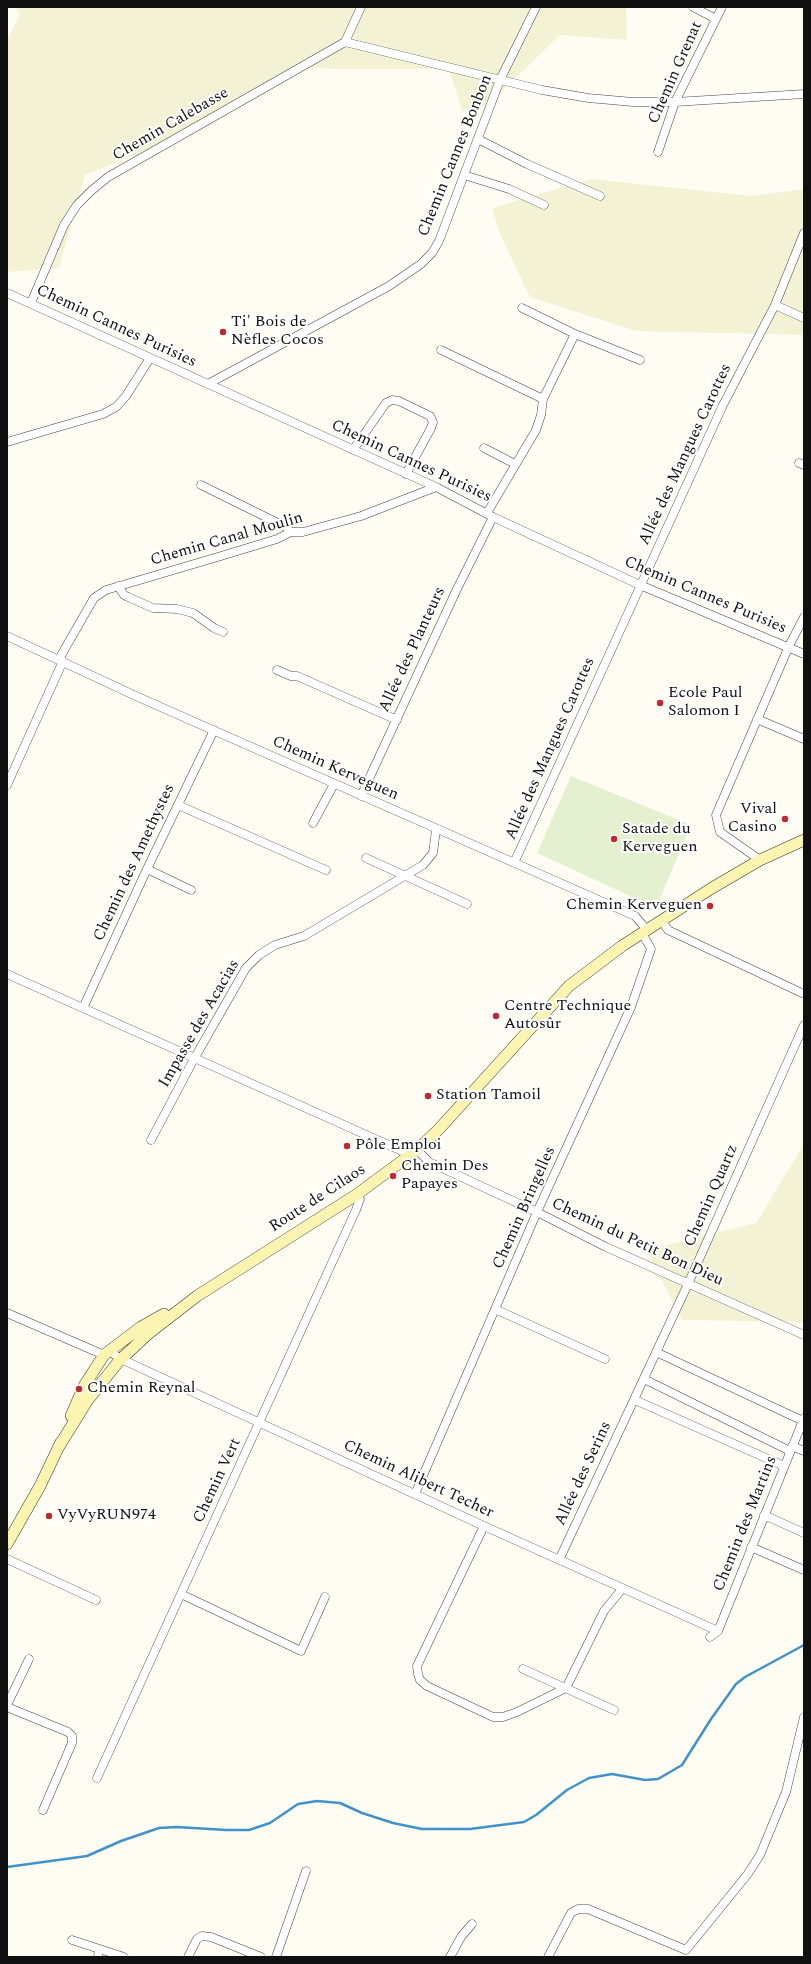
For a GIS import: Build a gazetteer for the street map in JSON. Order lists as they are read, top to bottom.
{
  "streets": {
    "main road": ["Route de Cilaos"],
    "street": [
      "Chemin Grenat",
      "Chemin Calebasse",
      "Chemin Cannes Bonbon",
      "Chemin Cannes Purisies",
      "Allée des Mangues Carottes",
      "Chemin Canal Moulin",
      "Allée des Planteurs",
      "Chemin Kerveguen",
      "Chemin des Amethystes",
      "Impasse des Acacias",
      "Chemin Quartz",
      "Chemin Bringelles",
      "Chemin du Petit Bon Dieu",
      "Allée des Serins",
      "Chemin Alibert Techer",
      "Chemin Vert",
      "Chemin des Martins"
    ]
  },
  "crossings": [
    ["Chemin Calebasse", "Chemin Cannes Purisies"],
    ["Chemin Cannes Bonbon", "Chemin Cannes Purisies"],
    ["Chemin Cannes Purisies", "Allée des Mangues Carottes"],
    ["Chemin Cannes Purisies", "Chemin Canal Moulin"],
    ["Chemin Cannes Purisies", "Allée des Planteurs"],
    ["Allée des Mangues Carottes", "Chemin Kerveguen"],
    ["Chemin Canal Moulin", "Chemin Kerveguen"],
    ["Allée des Planteurs", "Chemin Kerveguen"],
    ["Chemin Kerveguen", "Chemin des Amethystes"],
    ["Chemin Kerveguen", "Impasse des Acacias"],
    ["Chemin Kerveguen", "Route de Cilaos"],
    ["Chemin Kerveguen", "Chemin Bringelles"],
    ["Chemin des Amethystes", "Chemin du Petit Bon Dieu"],
    ["Impasse des Acacias", "Chemin du Petit Bon Dieu"],
    ["Chemin Quartz", "Chemin du Petit Bon Dieu"],
    ["Chemin Quartz", "Allée des Serins"],
    ["Route de Cilaos", "Chemin Bringelles"],
    ["Route de Cilaos", "Chemin du Petit Bon Dieu"],
    ["Route de Cilaos", "Chemin Alibert Techer"],
    ["Route de Cilaos", "Chemin Vert"],
    ["Chemin Bringelles", "Chemin du Petit Bon Dieu"],
    ["Chemin Bringelles", "Chemin Alibert Techer"],
    ["Allée des Serins", "Chemin Alibert Techer"],
    ["Chemin Alibert Techer", "Chemin Vert"],
    ["Chemin Alibert Techer", "Chemin des Martins"]
  ],
  "places": [
    "Ti' Bois de Nèfles Cocos",
    "Ecole Paul Salomon I",
    "Vival Casino",
    "Satade du Kerveguen",
    "Chemin Kerveguen",
    "Centre Technique Autosûr",
    "Station Tamoil",
    "Pôle Emploi",
    "Chemin Des Papayes",
    "Chemin Reynal",
    "VyVyRUN974"
  ]
}
